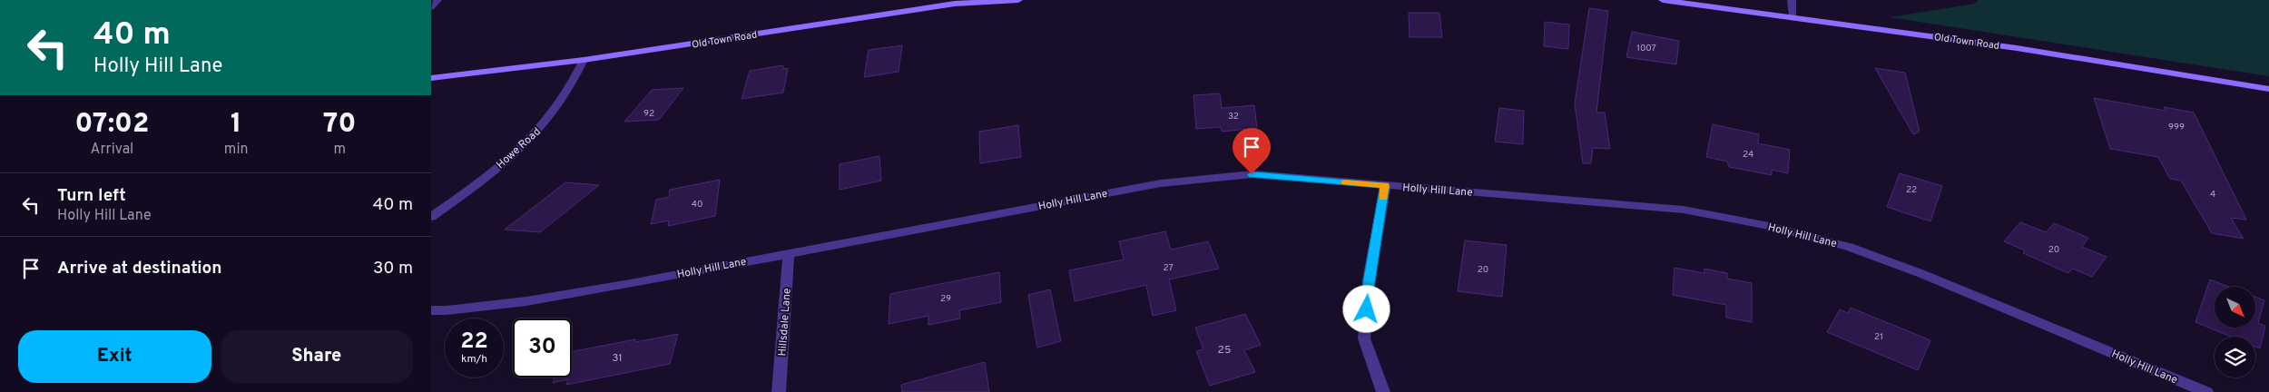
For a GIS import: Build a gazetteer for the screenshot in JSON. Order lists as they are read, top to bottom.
{
  "streets": {
    "main road": ["Old Town Road"],
    "street": ["Howe Road", "Holly Hill Lane", "Hillsdale Lane"]
  },
  "crossings": [
    ["Old Town Road", "Howe Road"],
    ["Holly Hill Lane", "Hillsdale Lane"]
  ],
  "house_numbers": [
    "1007",
    "92",
    "32",
    "999",
    "24",
    "22",
    "4",
    "40",
    "20",
    "27",
    "20",
    "29",
    "21",
    "25",
    "31"
  ],
  "north": "bottom right",
  "page": {
    "turn": ["40 m", "Holly Hill Lane"],
    "eta": [
      "07:02",
      "Arrival",
      "1",
      "min",
      "70",
      "m"
    ],
    "list": [
      {
        "name": "Turn left",
        "note": "Holly Hill Lane",
        "value": "40 m"
      },
      {
        "name": "Arrive at destination",
        "value": "30 m"
      }
    ],
    "speed": "22 km/h",
    "limit": "30",
    "buttons": ["Exit", "Share"]
  }
}
